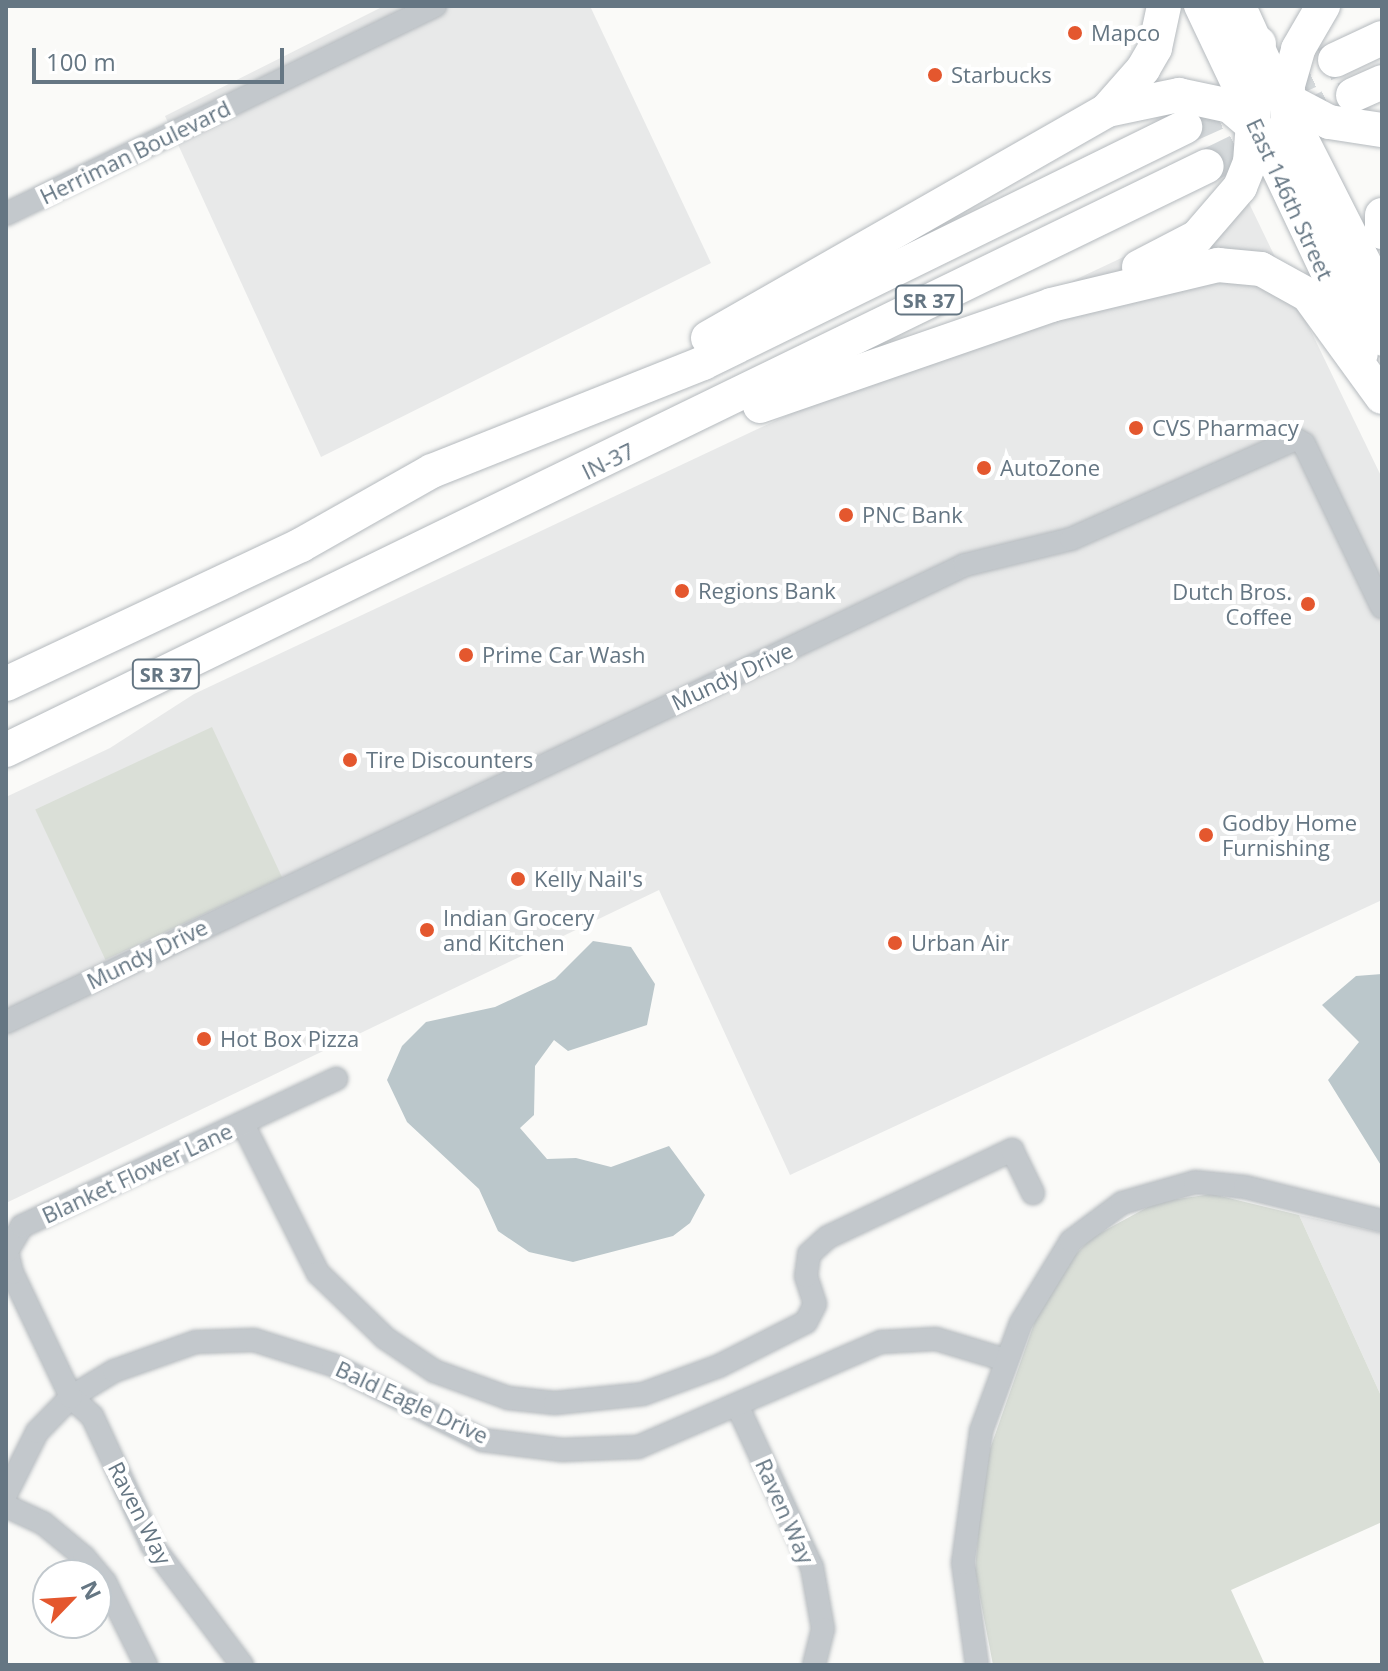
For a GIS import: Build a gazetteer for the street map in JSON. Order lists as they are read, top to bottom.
{
  "streets": {
    "highway": ["SR 37", "IN-37"],
    "main road": ["East 146th Street"],
    "street": [
      "Herriman Boulevard",
      "Mundy Drive",
      "Blanket Flower Lane",
      "Bald Eagle Drive",
      "Raven Way"
    ]
  },
  "crossings": [
    ["Blanket Flower Lane", "Bald Eagle Drive"],
    ["Blanket Flower Lane", "Raven Way"],
    ["Bald Eagle Drive", "Raven Way"]
  ],
  "places": [
    "Mapco",
    "Starbucks",
    "CVS Pharmacy",
    "AutoZone",
    "PNC Bank",
    "Regions Bank",
    "Dutch Bros. Coffee",
    "Prime Car Wash",
    "Tire Discounters",
    "Godby Home Furnishing",
    "Kelly Nail's",
    "Indian Grocery and Kitchen",
    "Urban Air",
    "Hot Box Pizza"
  ],
  "scale_bar": "100 m",
  "north": "top right"
}
